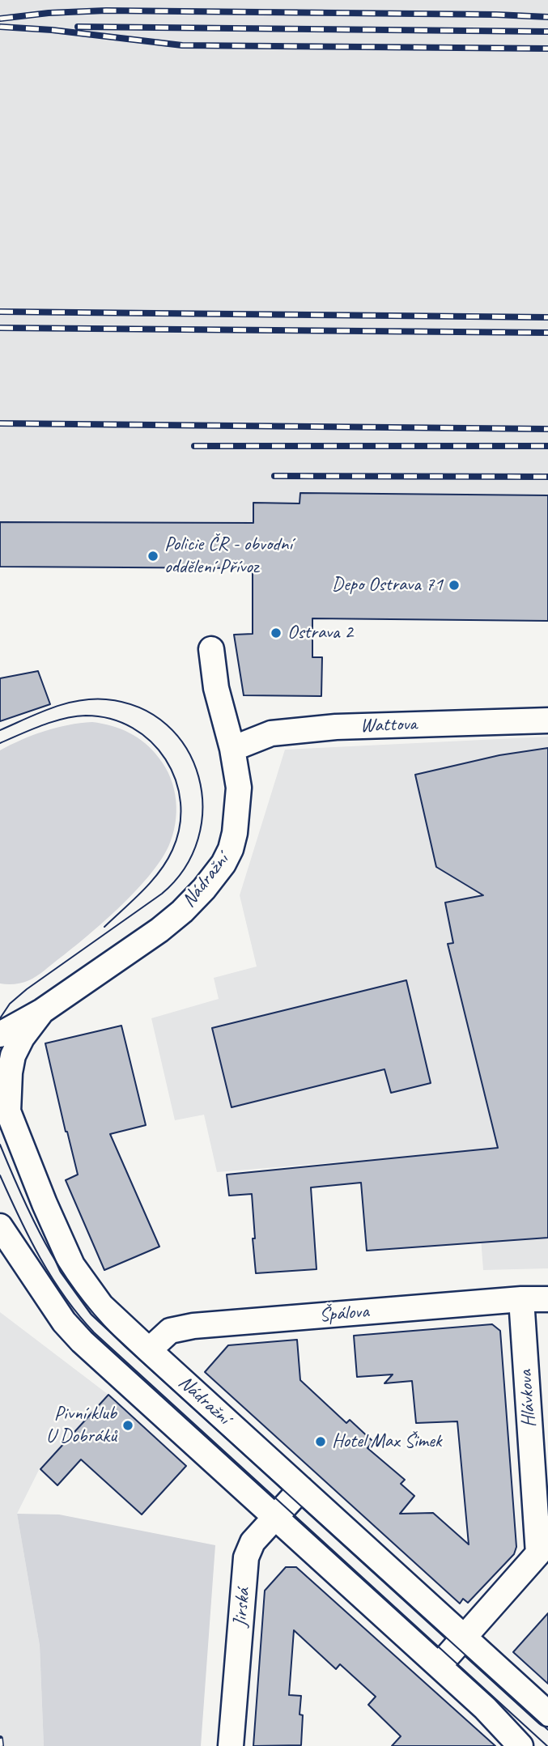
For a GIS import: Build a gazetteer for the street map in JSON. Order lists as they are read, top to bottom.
{
  "streets": {
    "street": [
      "Wattova",
      "Nádražní",
      "Špálova",
      "Hlávkova",
      "Jirská"
    ]
  },
  "crossings": [
    ["Wattova", "Nádražní"],
    ["Nádražní", "Špálova"],
    ["Nádražní", "Hlávkova"],
    ["Nádražní", "Jirská"],
    ["Špálova", "Hlávkova"]
  ],
  "places": [
    "Policie ČR - obvodní oddělení Přívoz",
    "Depo Ostrava 71",
    "Ostrava 2",
    "Pivní klub U Dobráků",
    "Hotel Max Šimek"
  ]
}
